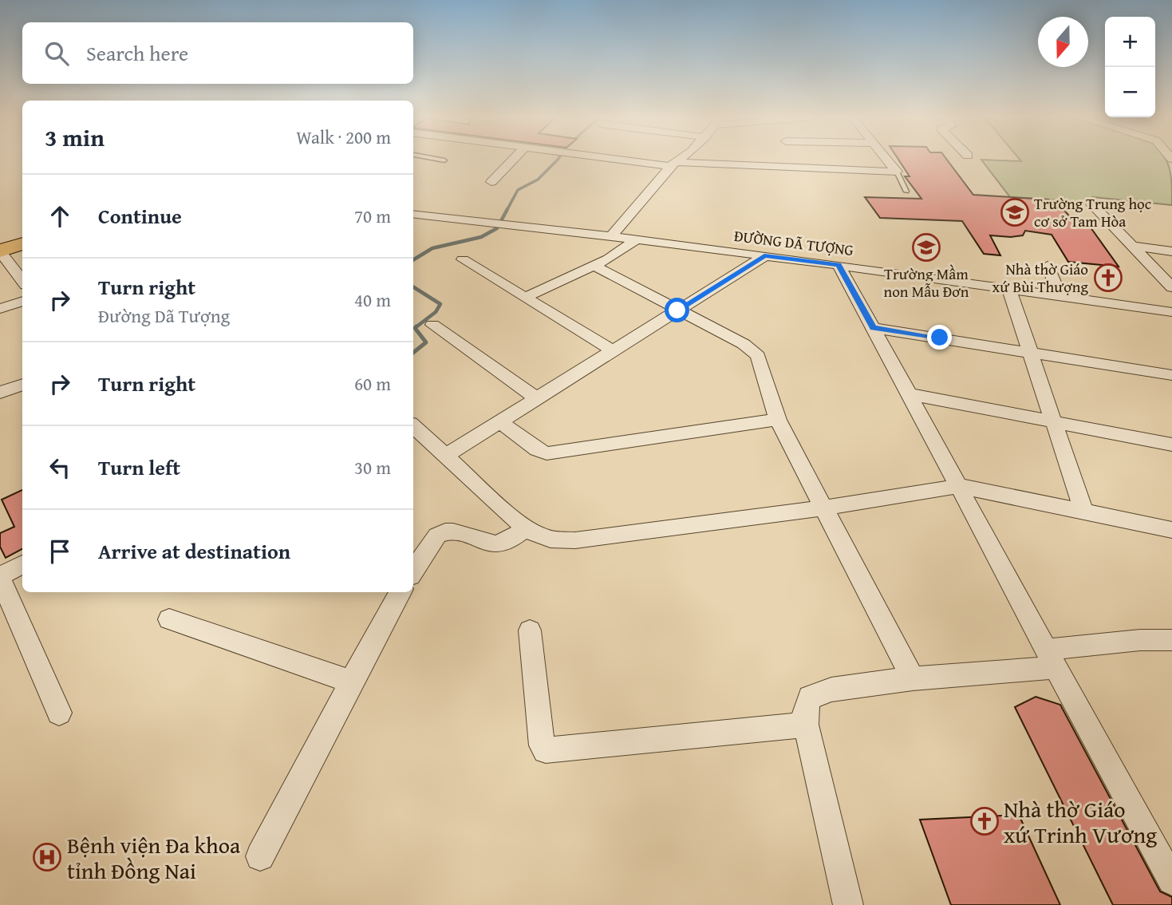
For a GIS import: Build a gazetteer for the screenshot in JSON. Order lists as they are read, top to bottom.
{
  "streets": {
    "street": ["ĐƯỜNG DÃ TƯỢNG"]
  },
  "places": {
    "school or university": ["Trường Trung học cơ sở Tam Hòa", "Trường Mầm non Mẫu Đơn"],
    "church": ["Nhà thờ Giáo xứ Bùi Thượng", "Nhà thờ Giáo xứ Trinh Vương"],
    "hospital": ["Bệnh viện Đa khoa tỉnh Đồng Nai"]
  },
  "north": "bottom",
  "page": {
    "map_buttons": ["+", "−"],
    "search": "Search here",
    "heading": ["3 min", "Walk · 200 m"],
    "list": [
      ["Continue", "70 m"],
      ["Turn right", "Đường Dã Tượng", "40 m"],
      ["Turn right", "60 m"],
      ["Turn left", "30 m"],
      "Arrive at destination"
    ]
  }
}
